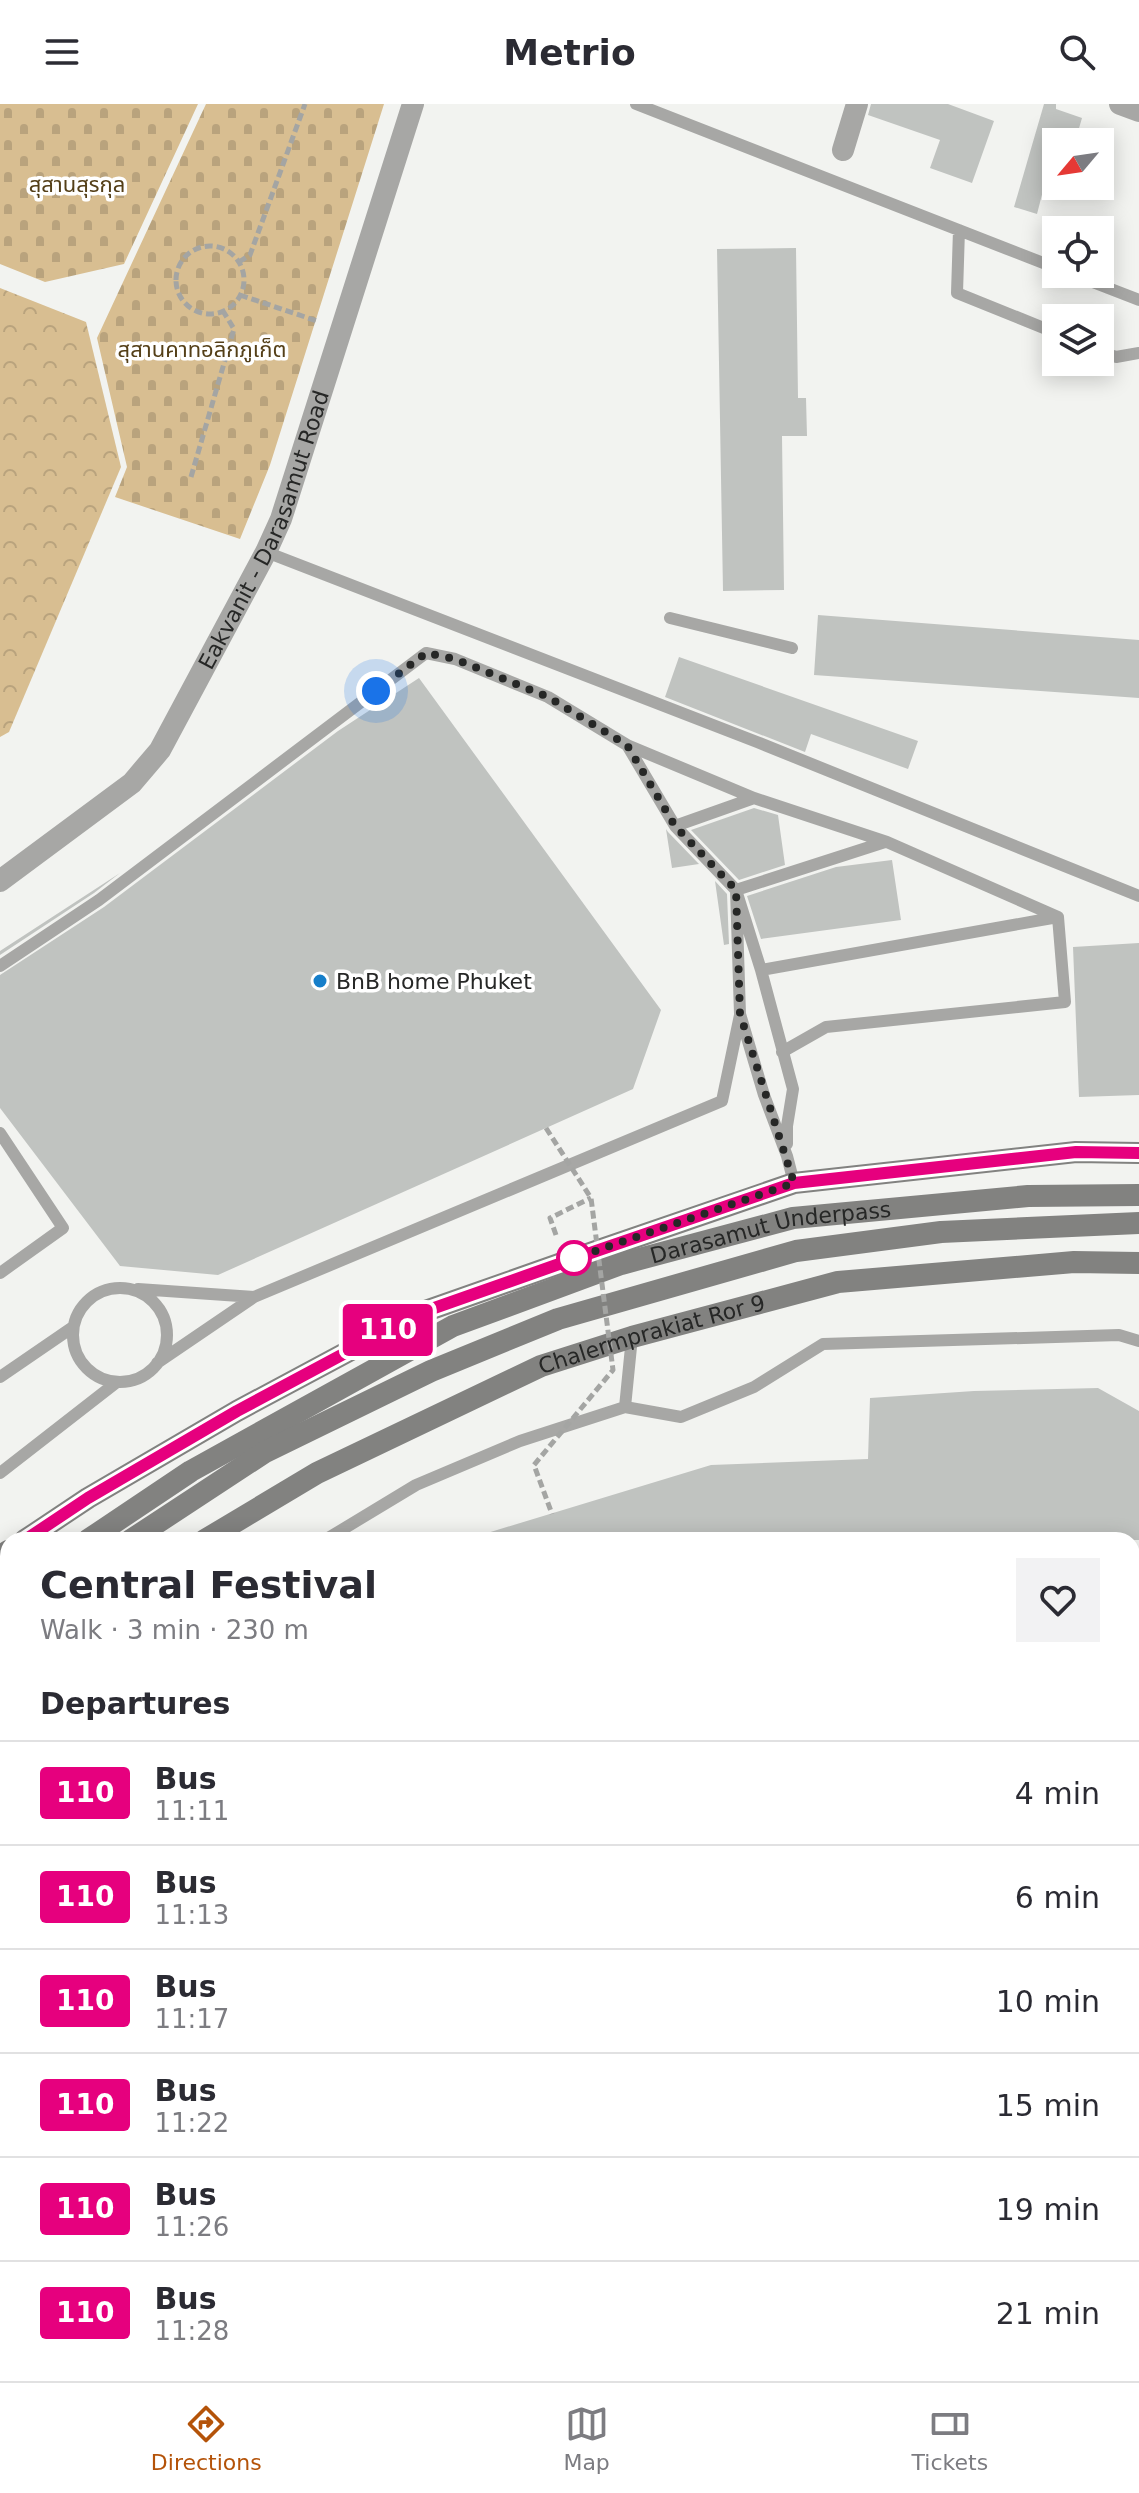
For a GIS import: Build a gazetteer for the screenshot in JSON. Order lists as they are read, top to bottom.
{
  "streets": {
    "main road": ["Darasamut Underpass", "Chalermprakiat Ror 9"],
    "street": ["Eakvanit - Darasamut Road"]
  },
  "parks": ["สุสานสุรกุล", "สุสานคาทอลิกภูเก็ต"],
  "places": ["BnB home Phuket"],
  "lines": ["bus line 110"],
  "north": "bottom left",
  "page": {
    "header": "Metrio",
    "on_map": "110",
    "heading": [
      ["Central Festival", "Walk · 3 min · 230 m"],
      "Departures"
    ],
    "list": [
      {
        "mark": "110",
        "name": "Bus",
        "note": "11:11",
        "value": "4 min"
      },
      {
        "mark": "110",
        "name": "Bus",
        "note": "11:13",
        "value": "6 min"
      },
      {
        "mark": "110",
        "name": "Bus",
        "note": "11:17",
        "value": "10 min"
      },
      {
        "mark": "110",
        "name": "Bus",
        "note": "11:22",
        "value": "15 min"
      },
      {
        "mark": "110",
        "name": "Bus",
        "note": "11:26",
        "value": "19 min"
      },
      {
        "mark": "110",
        "name": "Bus",
        "note": "11:28",
        "value": "21 min"
      }
    ],
    "tabs": ["Directions", "Map", "Tickets"]
  }
}
